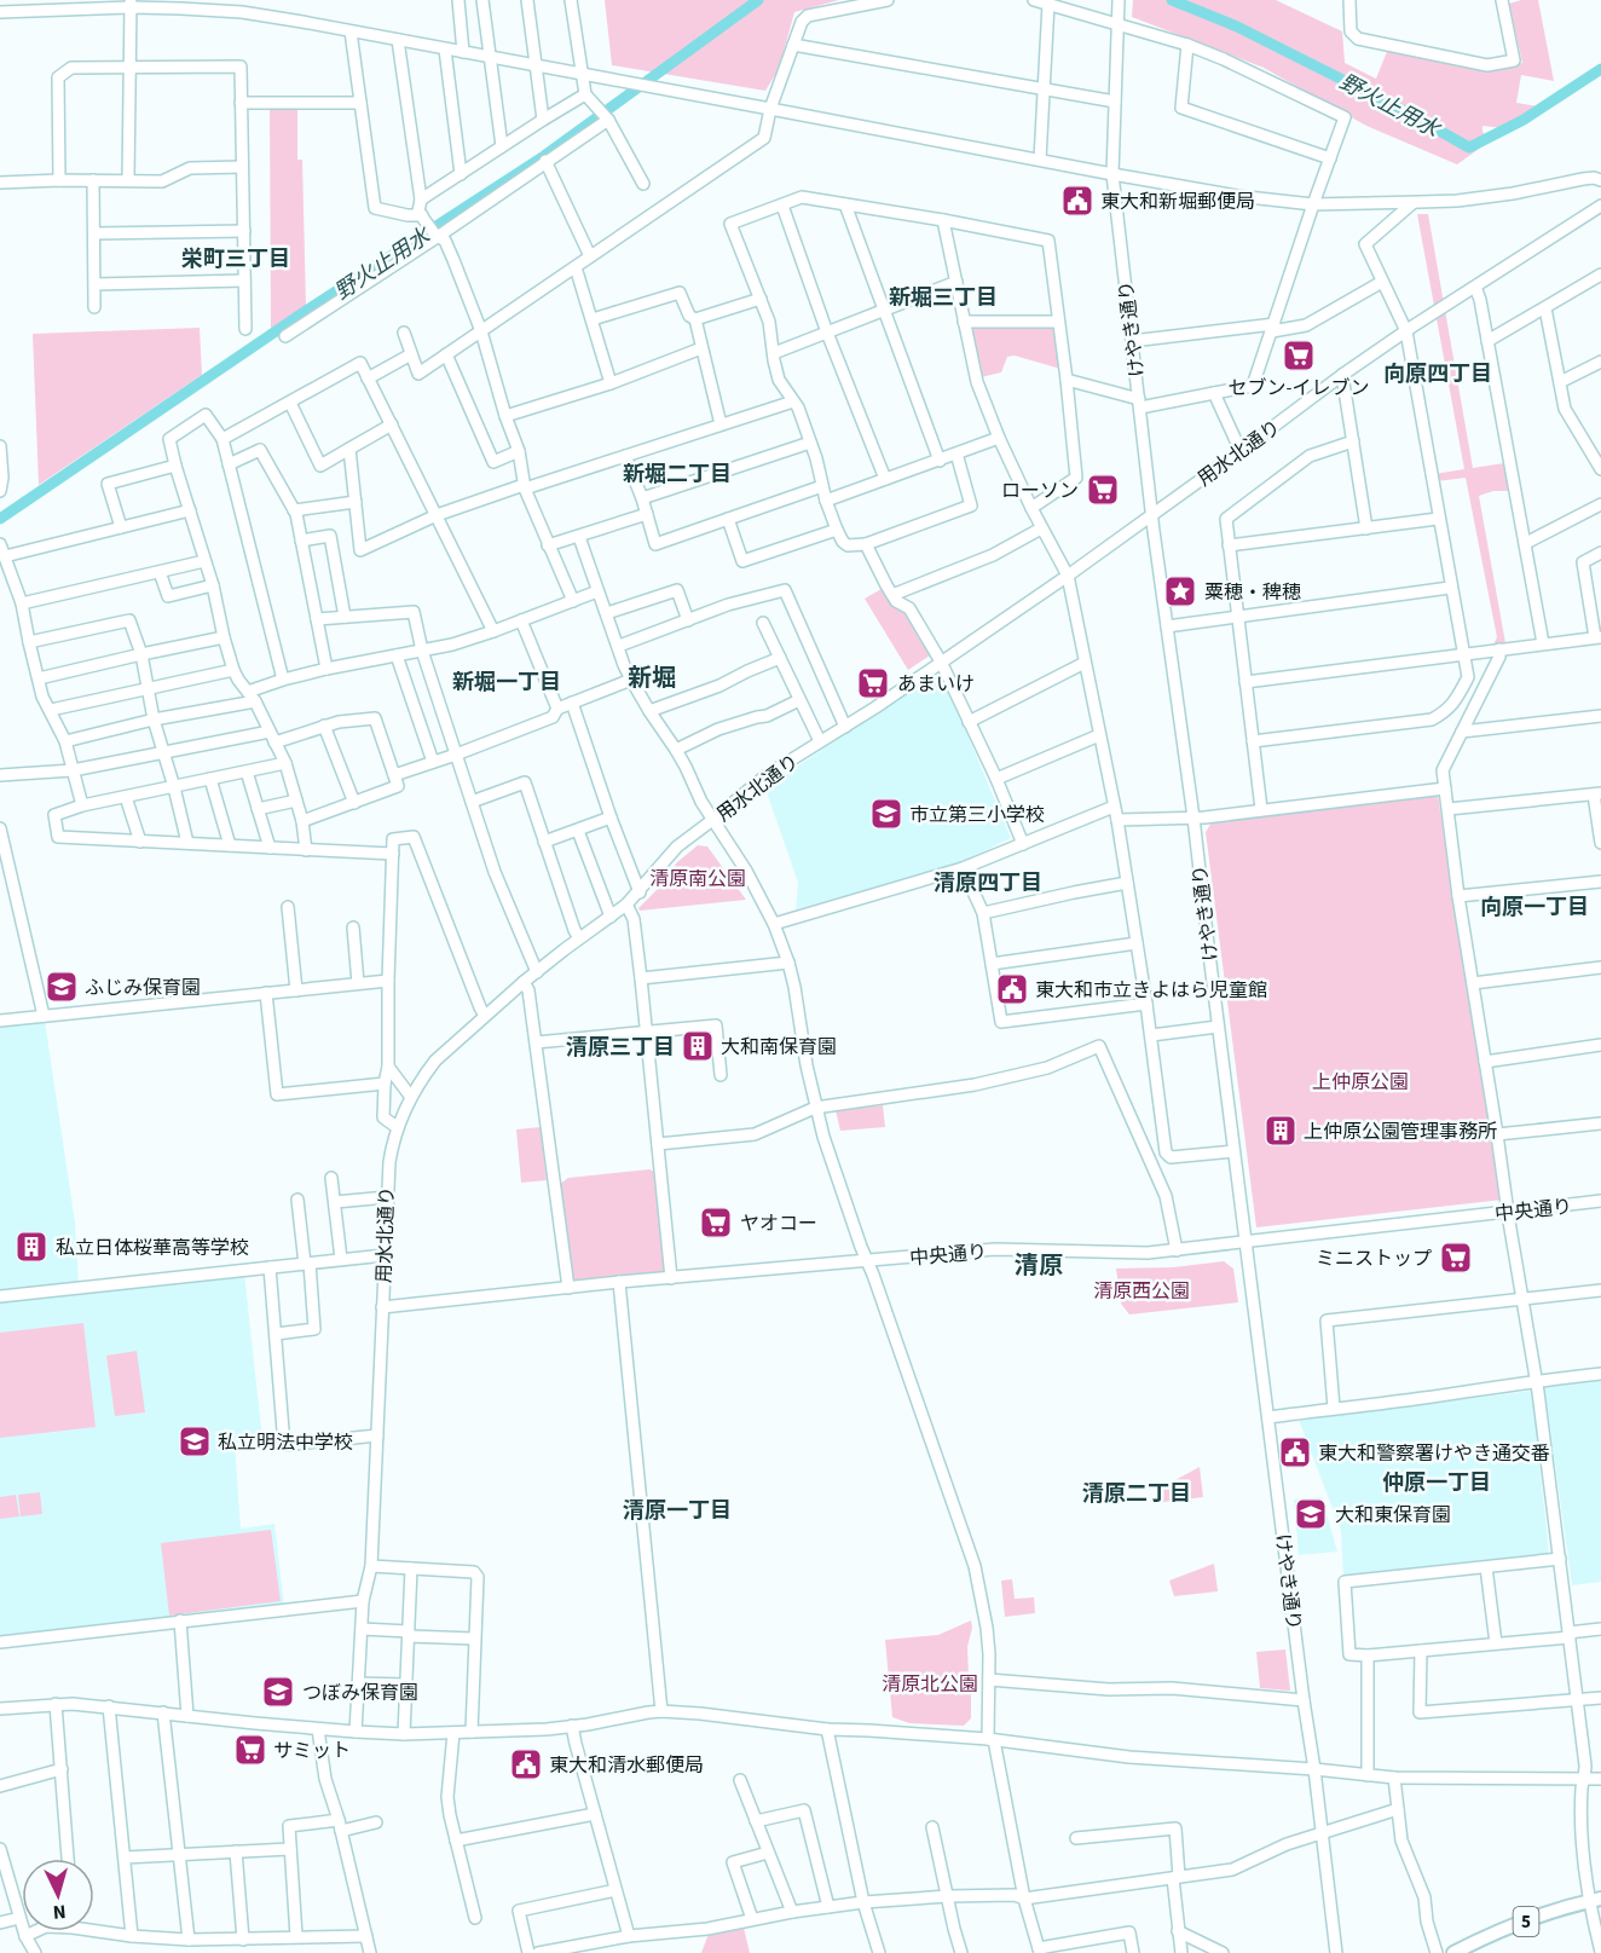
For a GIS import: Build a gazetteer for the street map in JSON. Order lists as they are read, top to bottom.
{
  "streets": {
    "main road": ["5"],
    "street": ["けやき通り", "用水北通り", "中央通り"]
  },
  "crossings": [
    ["けやき通り", "用水北通り"],
    ["けやき通り", "中央通り"],
    ["用水北通り", "中央通り"]
  ],
  "districts": [
    "栄町三丁目",
    "新堀三丁目",
    "向原四丁目",
    "新堀二丁目",
    "新堀",
    "新堀一丁目",
    "清原四丁目",
    "向原一丁目",
    "清原三丁目",
    "清原",
    "仲原一丁目",
    "清原二丁目",
    "清原一丁目"
  ],
  "water": ["野火止用水"],
  "parks": [
    "清原南公園",
    "上仲原公園",
    "清原西公園",
    "清原北公園"
  ],
  "places": {
    "public building": [
      "東大和新堀郵便局",
      "東大和市立きよはら児童館",
      "東大和警察署けやき通交番",
      "東大和清水郵便局"
    ],
    "supermarket": [
      "セブン-イレブン",
      "ローソン",
      "あまいけ",
      "ヤオコー",
      "ミニストップ",
      "サミット"
    ],
    "place": ["粟穂・稗穂"],
    "school or university": [
      "市立第三小学校",
      "ふじみ保育園",
      "私立明法中学校",
      "大和東保育園",
      "つぼみ保育園"
    ],
    "building": ["大和南保育園", "上仲原公園管理事務所", "私立日体桜華高等学校"]
  },
  "north": "bottom"
}
